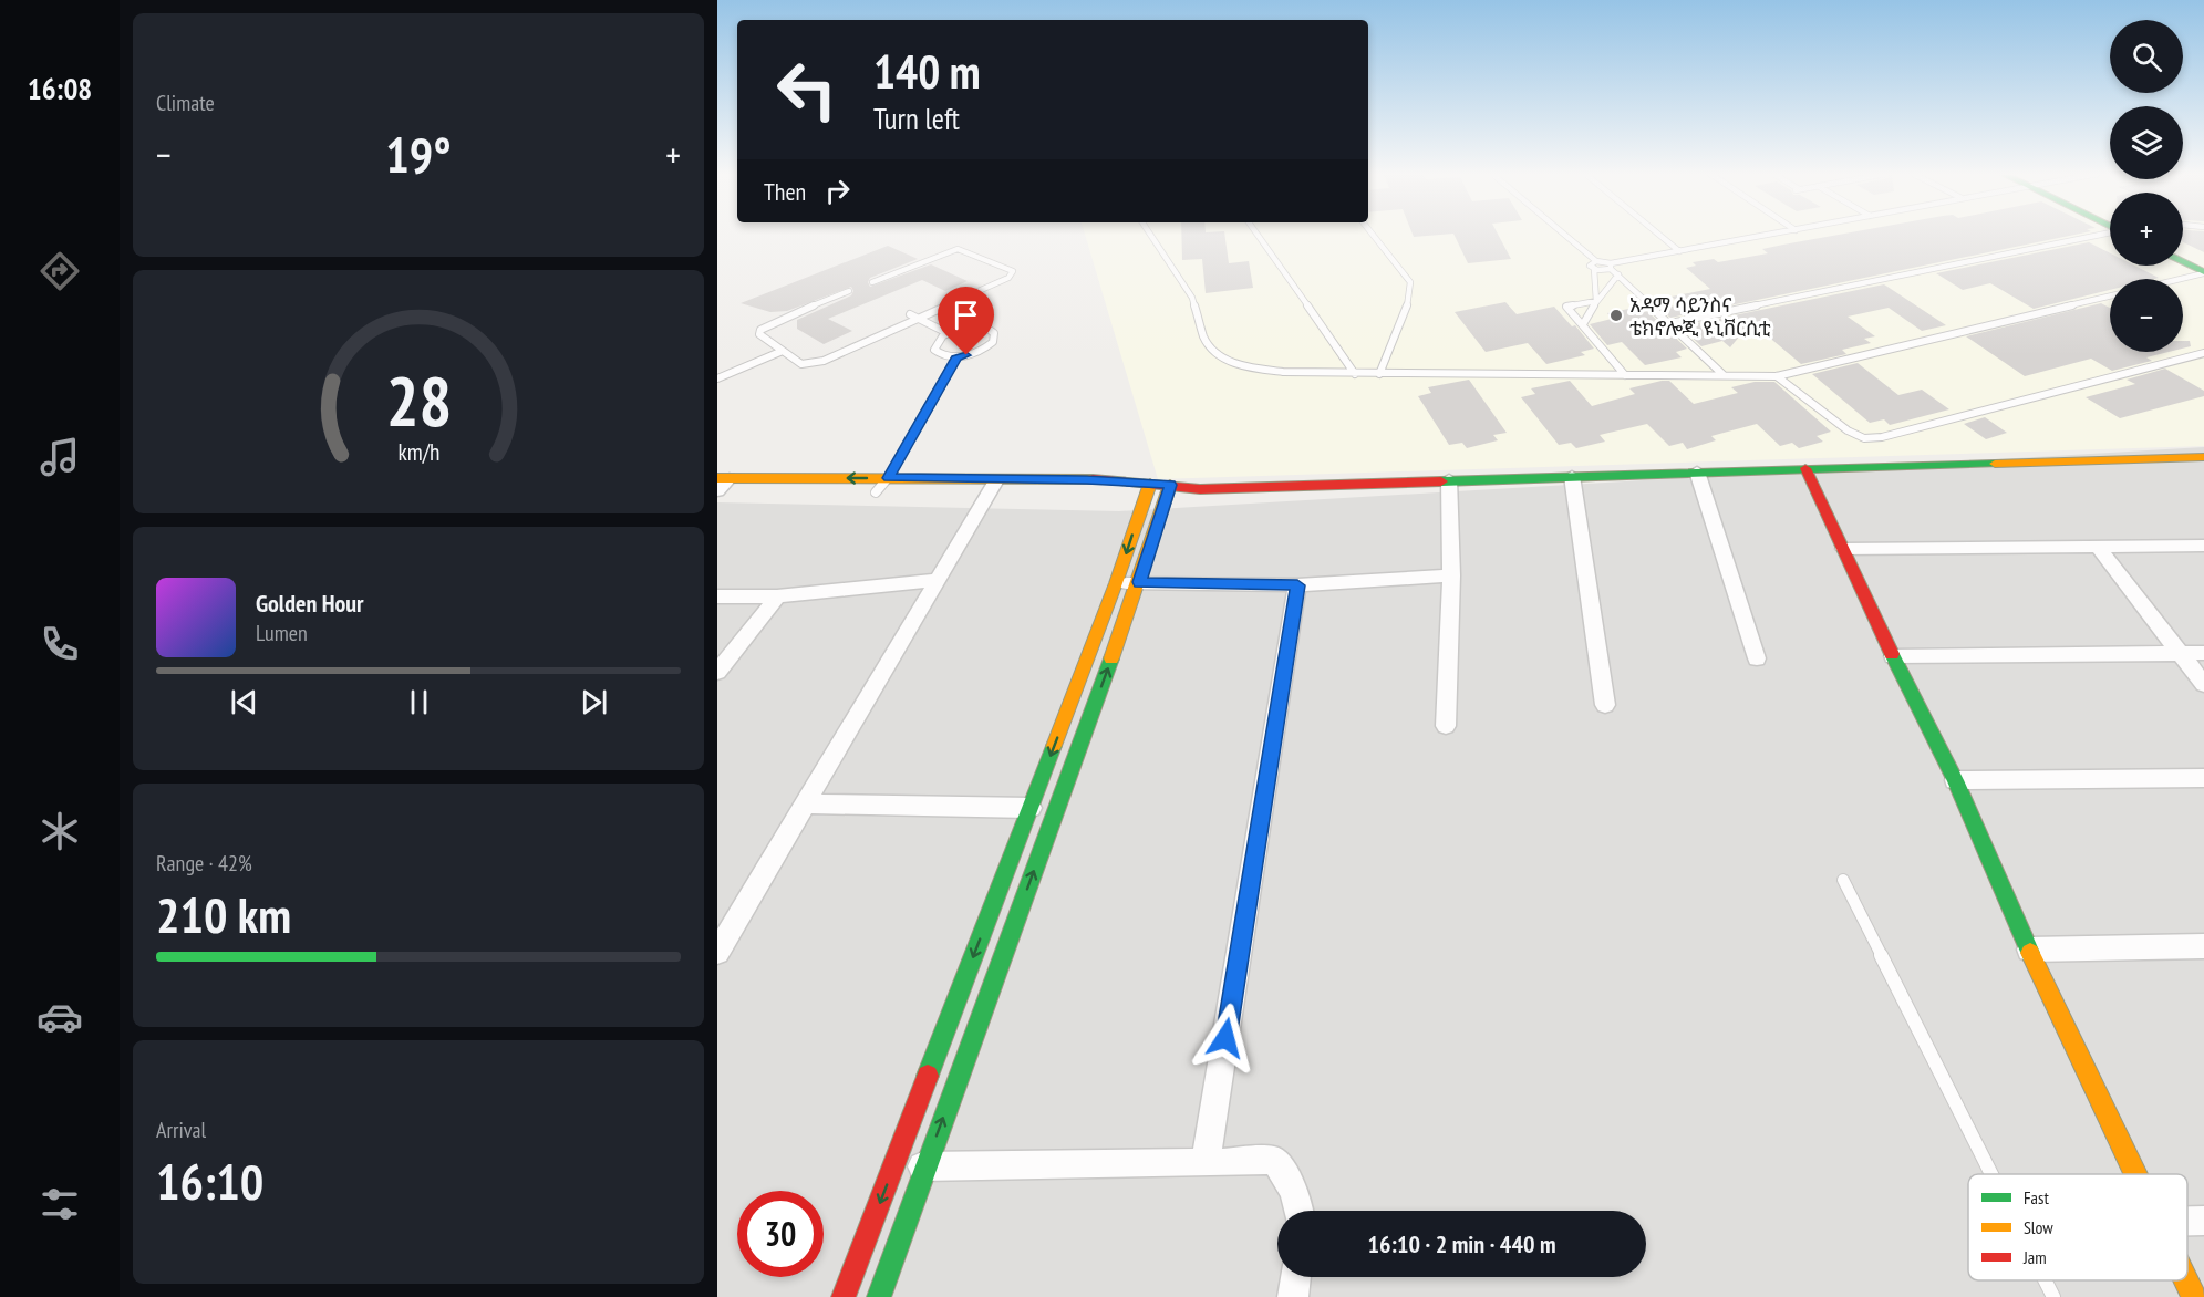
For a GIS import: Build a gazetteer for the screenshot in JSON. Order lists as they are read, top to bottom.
{
  "places": ["አዳማ ሳይንስና ቴክኖሎጂ ዩኒቨርሲቲ"],
  "legend": ["Fast", "Slow", "Jam"],
  "page": {
    "tabs": "16:08",
    "tile": [
      "Climate",
      ["Range · 42%", "210 km"],
      ["Arrival", "16:10"]
    ],
    "map_buttons": ["+", "−"],
    "turn": ["140 m", "Turn left"],
    "heat": ["−", "19°", "+"],
    "then": "Then",
    "song": ["Golden Hour", "Lumen"],
    "limit": "30",
    "trip": "16:10 · 2 min · 440 m",
    "gauge": ["28", "km/h"]
  }
}
